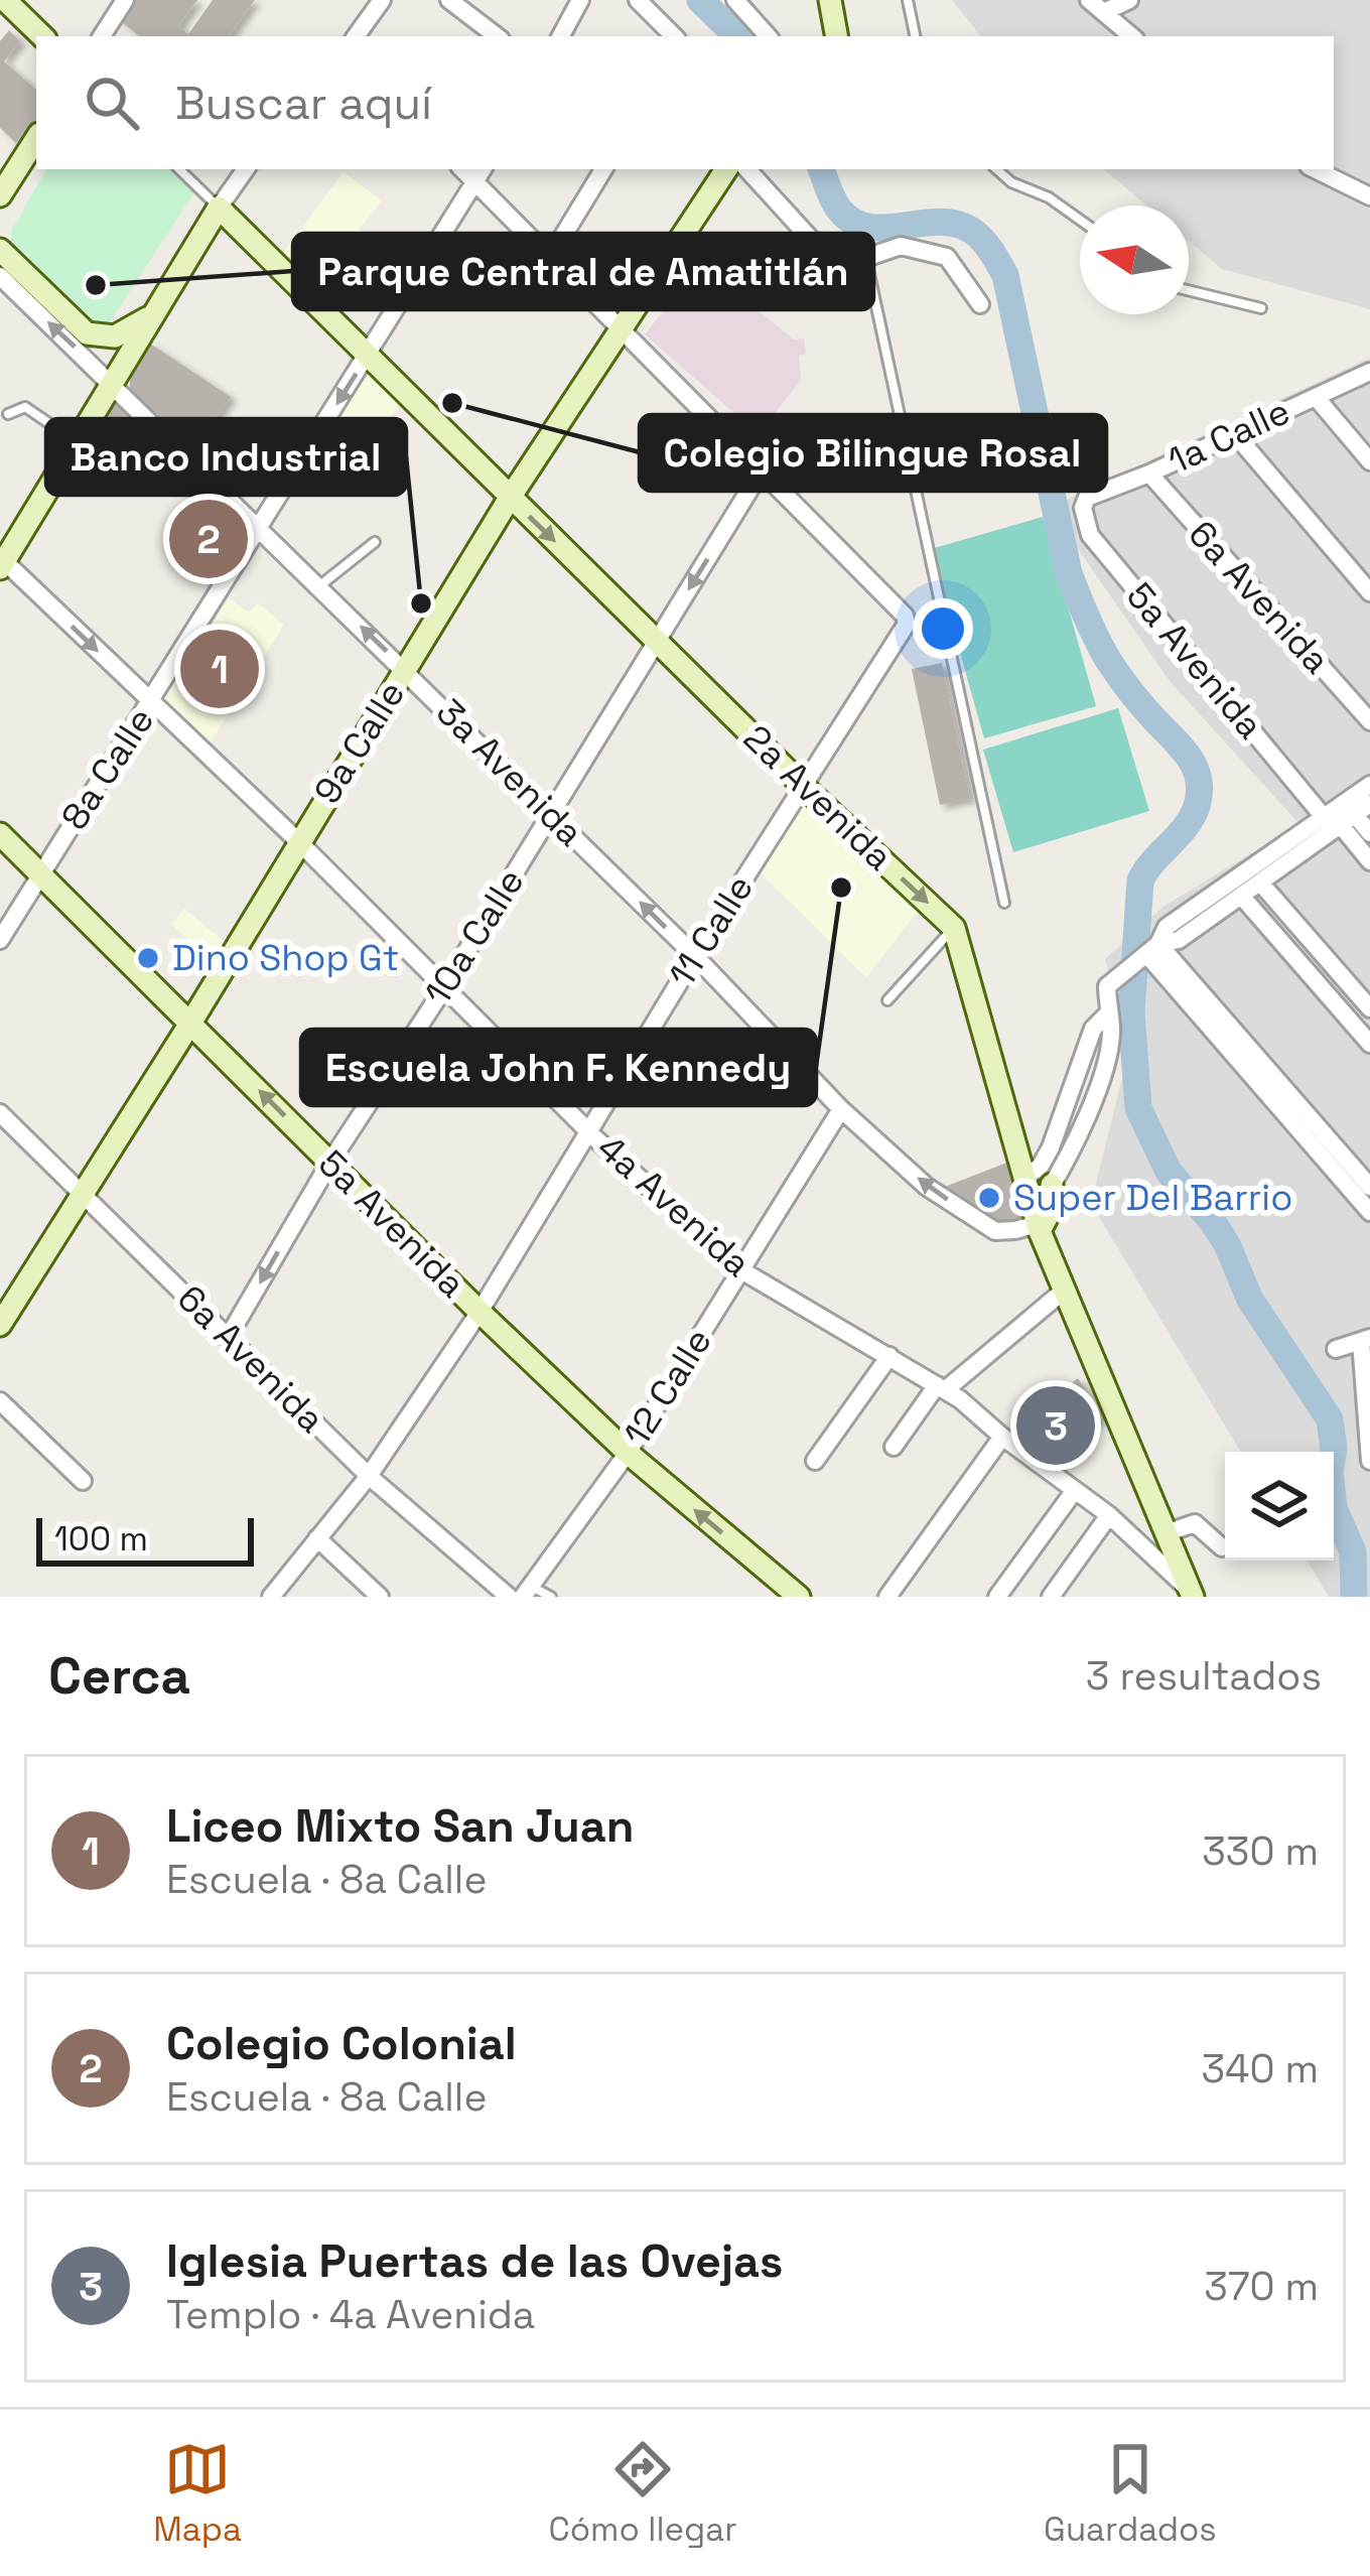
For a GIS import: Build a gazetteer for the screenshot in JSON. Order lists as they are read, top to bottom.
{
  "streets": {
    "main road": ["5a Avenida", "9a Calle", "2a Avenida"],
    "street": [
      "1a Calle",
      "6a Avenida",
      "8a Calle",
      "3a Avenida",
      "11 Calle",
      "10a Calle",
      "4a Avenida",
      "12 Calle"
    ]
  },
  "crossings": [
    ["1a Calle", "6a Avenida"],
    ["1a Calle", "5a Avenida"],
    ["6a Avenida", "9a Calle"],
    ["6a Avenida", "11 Calle"],
    ["6a Avenida", "10a Calle"],
    ["5a Avenida", "9a Calle"],
    ["5a Avenida", "8a Calle"],
    ["5a Avenida", "11 Calle"],
    ["5a Avenida", "10a Calle"],
    ["5a Avenida", "12 Calle"],
    ["9a Calle", "3a Avenida"],
    ["9a Calle", "2a Avenida"],
    ["9a Calle", "4a Avenida"],
    ["8a Calle", "3a Avenida"],
    ["8a Calle", "2a Avenida"],
    ["8a Calle", "4a Avenida"],
    ["3a Avenida", "11 Calle"],
    ["3a Avenida", "10a Calle"],
    ["3a Avenida", "12 Calle"],
    ["2a Avenida", "11 Calle"],
    ["2a Avenida", "10a Calle"],
    ["11 Calle", "10a Calle"],
    ["11 Calle", "4a Avenida"],
    ["10a Calle", "4a Avenida"],
    ["4a Avenida", "12 Calle"]
  ],
  "one_way": ["3a Avenida", "2a Avenida", "10a Calle"],
  "places": [
    "Parque Central de Amatitlán",
    "Colegio Bilingue Rosal",
    "Banco Industrial",
    "Escuela John F. Kennedy",
    "Dino Shop Gt",
    "Super Del Barrio"
  ],
  "scale_bar": "100 m",
  "north": "left",
  "page": {
    "search": "Buscar aquí",
    "pins": ["2", "1", "3"],
    "scale": "100 m",
    "heading": ["Cerca", "3 resultados"],
    "list": [
      {
        "mark": "1",
        "name": "Liceo Mixto San Juan",
        "note": "Escuela · 8a Calle",
        "value": "330 m"
      },
      {
        "mark": "2",
        "name": "Colegio Colonial",
        "note": "Escuela · 8a Calle",
        "value": "340 m"
      },
      {
        "mark": "3",
        "name": "Iglesia Puertas de las Ovejas",
        "note": "Templo · 4a Avenida",
        "value": "370 m"
      }
    ],
    "nav": ["Mapa", "Cómo llegar", "Guardados"]
  }
}
